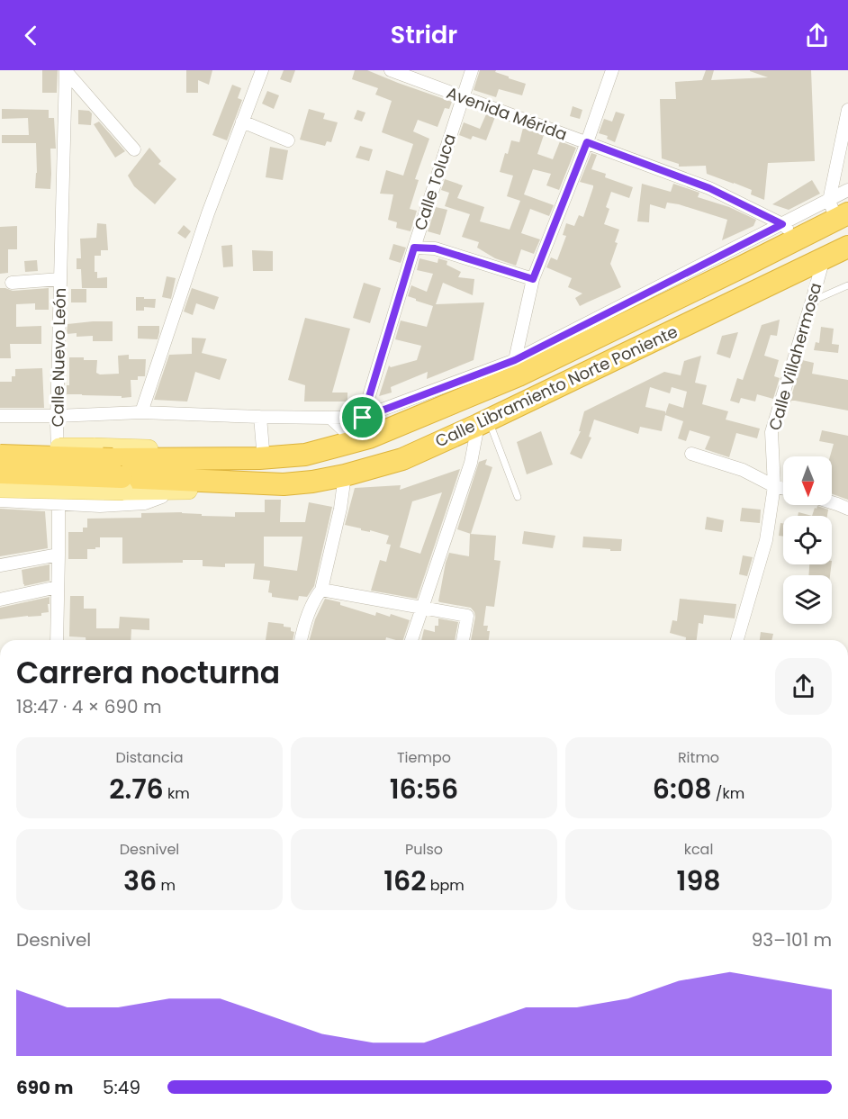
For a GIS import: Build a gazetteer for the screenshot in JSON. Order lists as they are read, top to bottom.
{
  "streets": {
    "highway": ["Calle Libramiento Norte Poniente"],
    "street": [
      "Avenida Mérida",
      "Calle Toluca",
      "Calle Villahermosa",
      "Calle Nuevo León"
    ]
  },
  "crossings": [
    ["Avenida Mérida", "Calle Toluca"],
    ["Avenida Mérida", "Calle Libramiento Norte Poniente"],
    ["Calle Villahermosa", "Calle Libramiento Norte Poniente"]
  ],
  "north": "bottom",
  "page": {
    "header": "Stridr",
    "heading": ["Carrera nocturna", "18:47 · 4 × 690 m"],
    "stats": [
      ["Distancia", "2.76 km"],
      ["Tiempo", "16:56"],
      ["Ritmo", "6:08 /km"],
      ["Desnivel", "36 m"],
      ["Pulso", "162 bpm"],
      ["kcal", "198"]
    ],
    "chart": ["Desnivel", "93–101 m"],
    "list": [
      {
        "name": "690 m",
        "note": "5:49"
      }
    ]
  }
}
